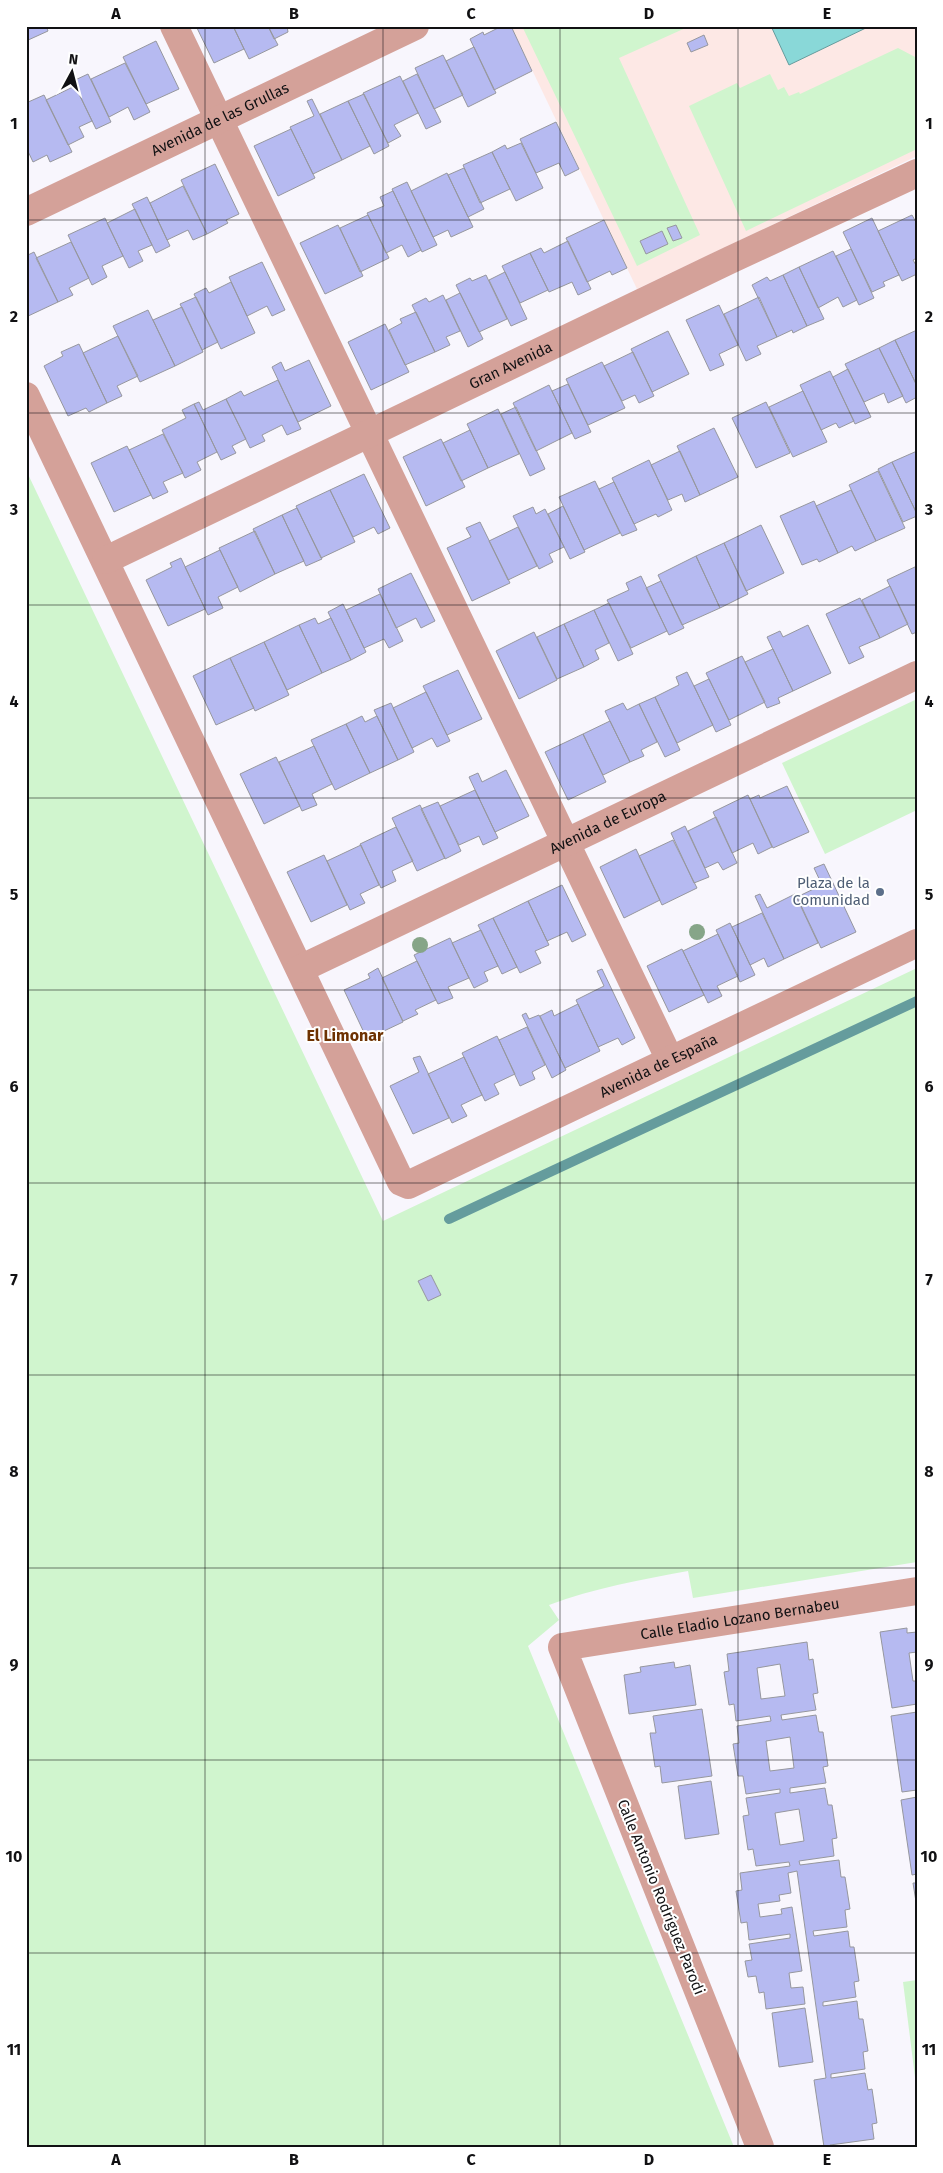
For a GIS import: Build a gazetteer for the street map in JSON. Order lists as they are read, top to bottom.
{
  "streets": {
    "street": [
      "Avenida de las Grullas",
      "Gran Avenida",
      "Avenida de Europa",
      "Avenida de España",
      "Calle Eladio Lozano Bernabeu",
      "Calle Antonio Rodríguez Parodi"
    ]
  },
  "crossings": [
    ["Avenida de Europa", "Avenida de España"],
    ["Calle Eladio Lozano Bernabeu", "Calle Antonio Rodríguez Parodi"]
  ],
  "districts": ["El Limonar"],
  "places": ["Plaza de la Comunidad"],
  "north": "top",
  "grid": {
    "columns": [
      "A",
      "B",
      "C",
      "D",
      "E"
    ],
    "rows": [
      "1",
      "2",
      "3",
      "4",
      "5",
      "6",
      "7",
      "8",
      "9",
      "10",
      "11"
    ]
  }
}
